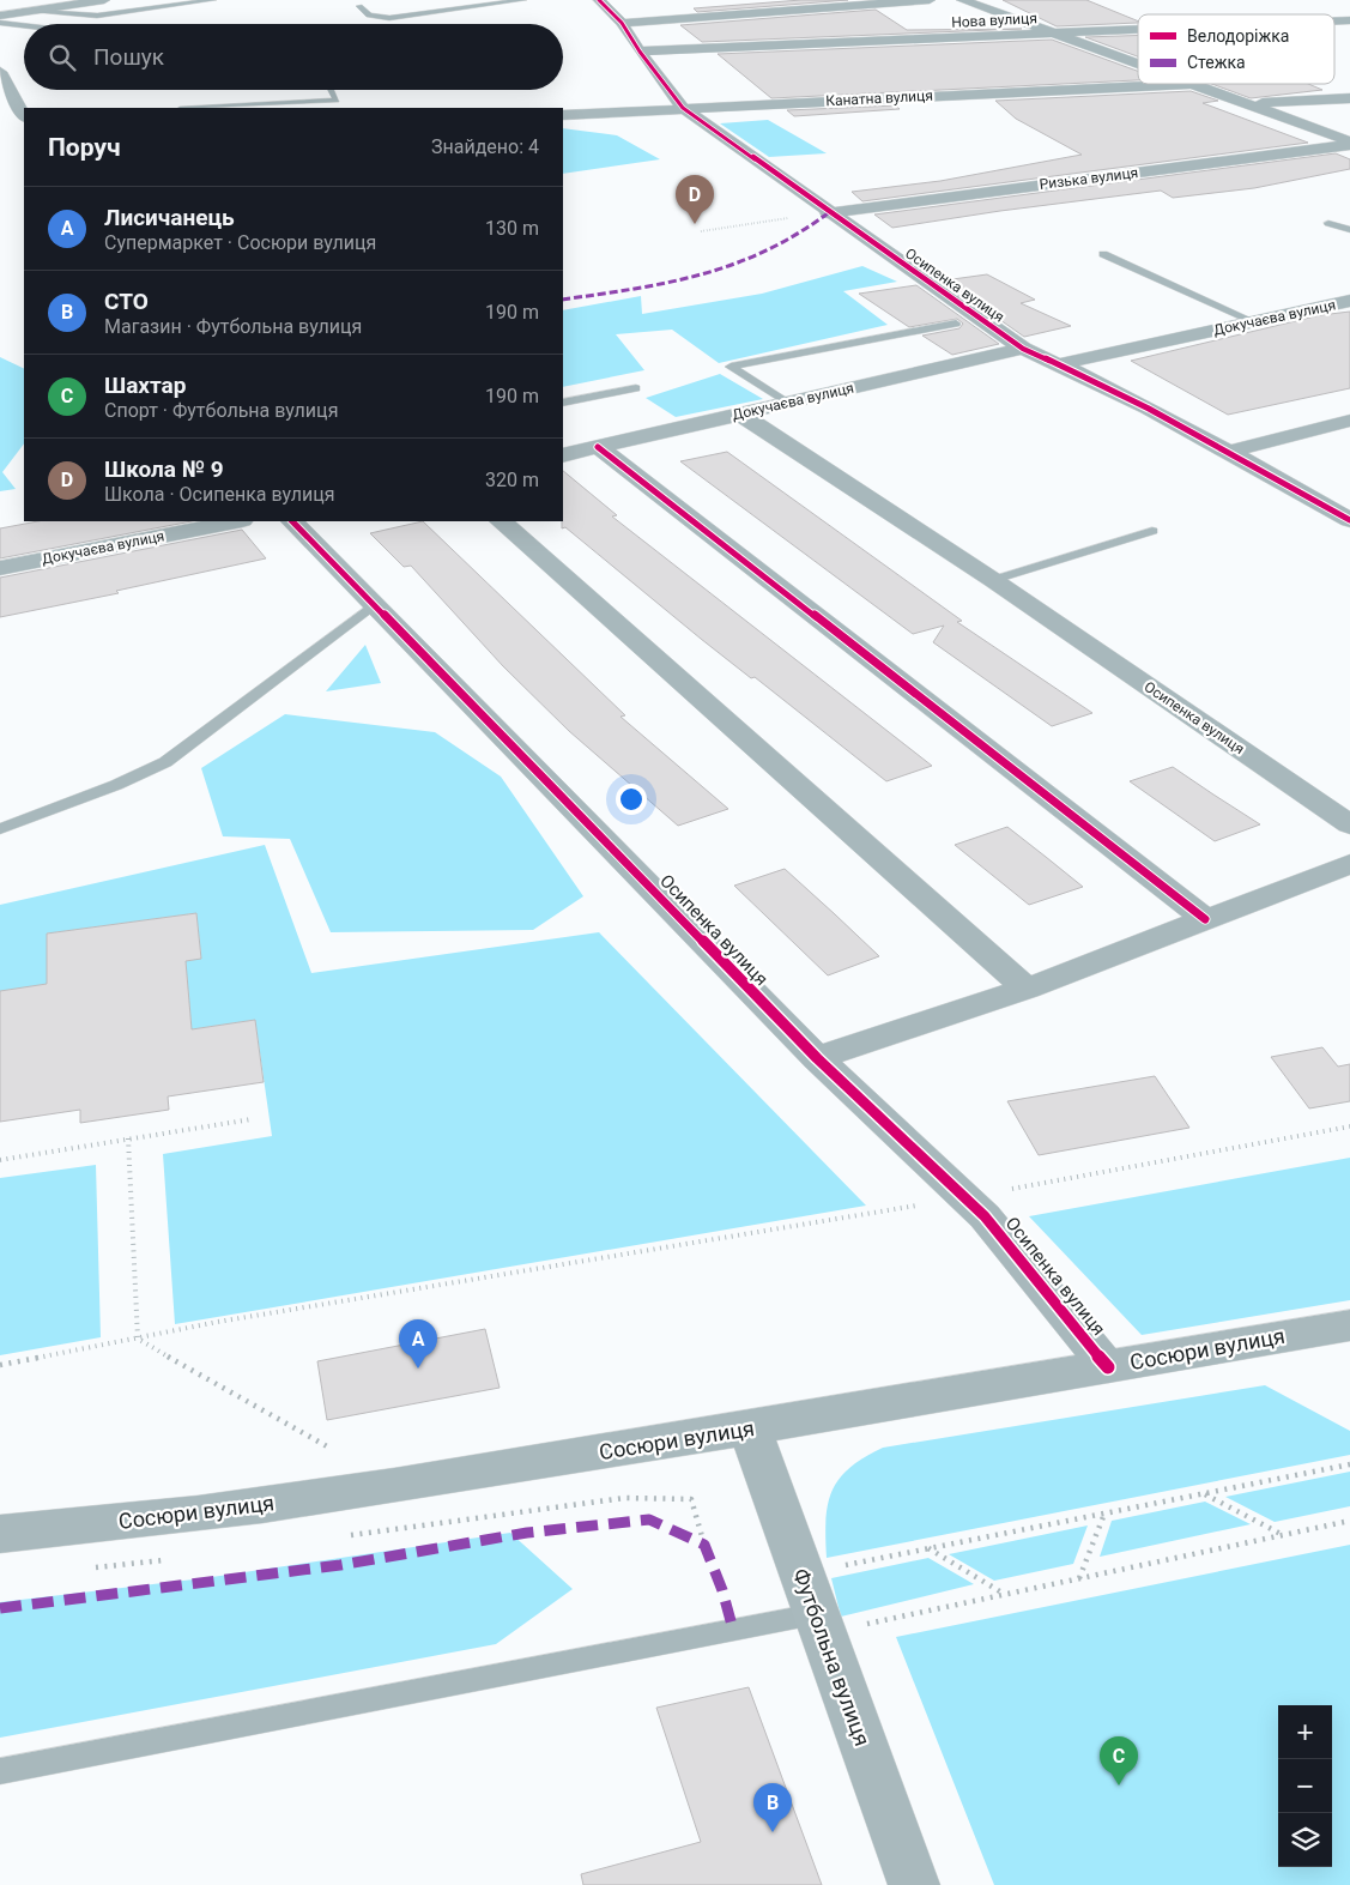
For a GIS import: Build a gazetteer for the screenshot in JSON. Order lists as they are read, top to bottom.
{
  "streets": {
    "main road": ["Сосюри вулиця", "Футбольна вулиця"],
    "street": [
      "Нова вулиця",
      "Канатна вулиця",
      "Ризька вулиця",
      "Осипенка вулиця",
      "Докучаєва вулиця"
    ]
  },
  "crossings": [
    ["Нова вулиця", "Осипенка вулиця"],
    ["Канатна вулиця", "Осипенка вулиця"],
    ["Ризька вулиця", "Осипенка вулиця"],
    ["Осипенка вулиця", "Докучаєва вулиця"],
    ["Осипенка вулиця", "Сосюри вулиця"],
    ["Сосюри вулиця", "Футбольна вулиця"]
  ],
  "legend": ["Велодоріжка", "Стежка"],
  "page": {
    "search": "Пошук",
    "heading": ["Поруч", "Знайдено: 4"],
    "pins": [
      "D",
      "A",
      "C",
      "B"
    ],
    "list": [
      {
        "mark": "A",
        "name": "Лисичанець",
        "note": "Супермаркет · Сосюри вулиця",
        "value": "130 m"
      },
      {
        "mark": "B",
        "name": "СТО",
        "note": "Магазин · Футбольна вулиця",
        "value": "190 m"
      },
      {
        "mark": "C",
        "name": "Шахтар",
        "note": "Спорт · Футбольна вулиця",
        "value": "190 m"
      },
      {
        "mark": "D",
        "name": "Школа № 9",
        "note": "Школа · Осипенка вулиця",
        "value": "320 m"
      }
    ],
    "map_buttons": ["+", "−"]
  }
}
